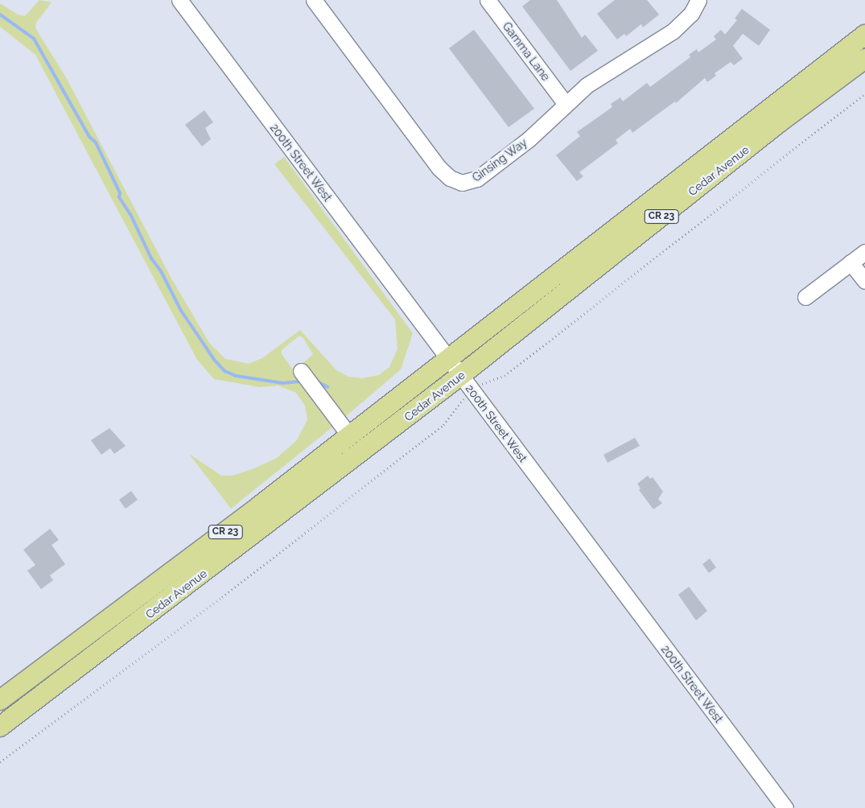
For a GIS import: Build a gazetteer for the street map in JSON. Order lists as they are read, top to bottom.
{
  "streets": {
    "main road": ["Cedar Avenue", "CR 23"],
    "street": ["Gamma Lane", "Ginsing Way", "200th Street West"]
  },
  "crossings": [
    ["Gamma Lane", "Ginsing Way"],
    ["200th Street West", "Cedar Avenue"]
  ]
}
